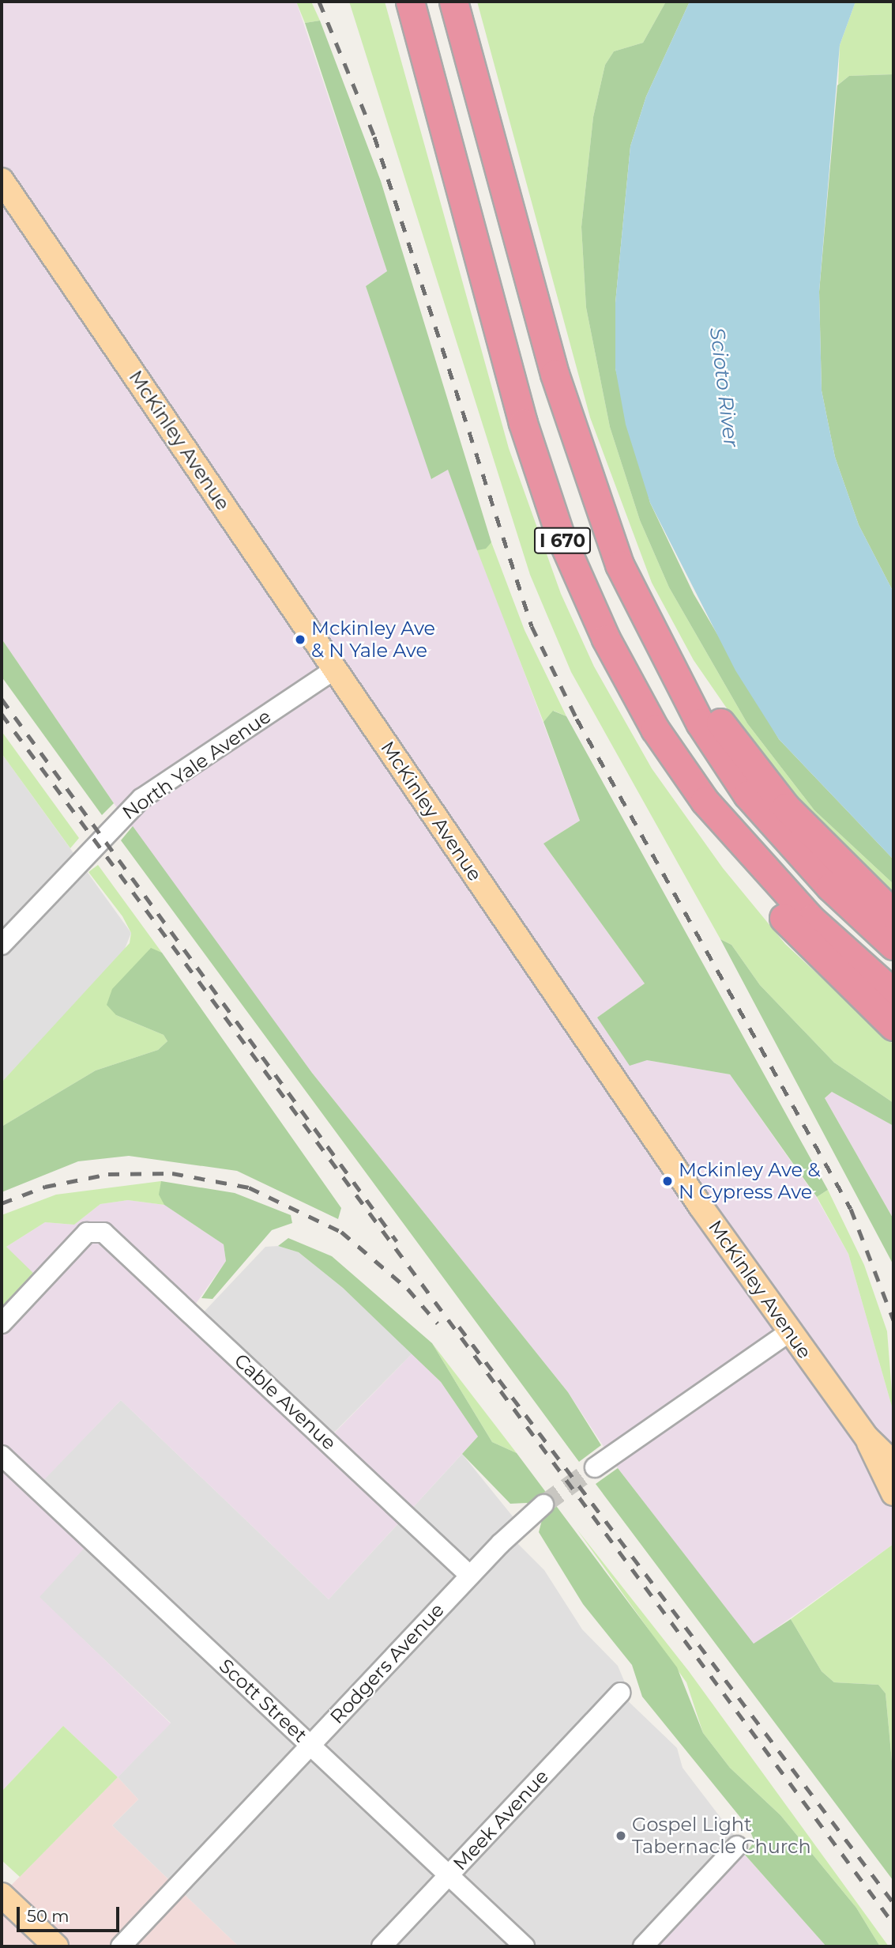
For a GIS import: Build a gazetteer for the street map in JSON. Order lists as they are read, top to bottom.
{
  "streets": {
    "highway": ["I 670"],
    "main road": ["McKinley Avenue"],
    "street": [
      "North Yale Avenue",
      "Cable Avenue",
      "Rodgers Avenue",
      "Scott Street",
      "Meek Avenue"
    ]
  },
  "crossings": [
    ["McKinley Avenue", "North Yale Avenue"],
    ["Cable Avenue", "Rodgers Avenue"],
    ["Rodgers Avenue", "Scott Street"],
    ["Scott Street", "Meek Avenue"]
  ],
  "water": ["Scioto River"],
  "places": ["Mckinley Ave & N Yale Ave", "Mckinley Ave & N Cypress Ave", "Gospel Light Tabernacle Church"],
  "scale_bar": "50 m"
}
